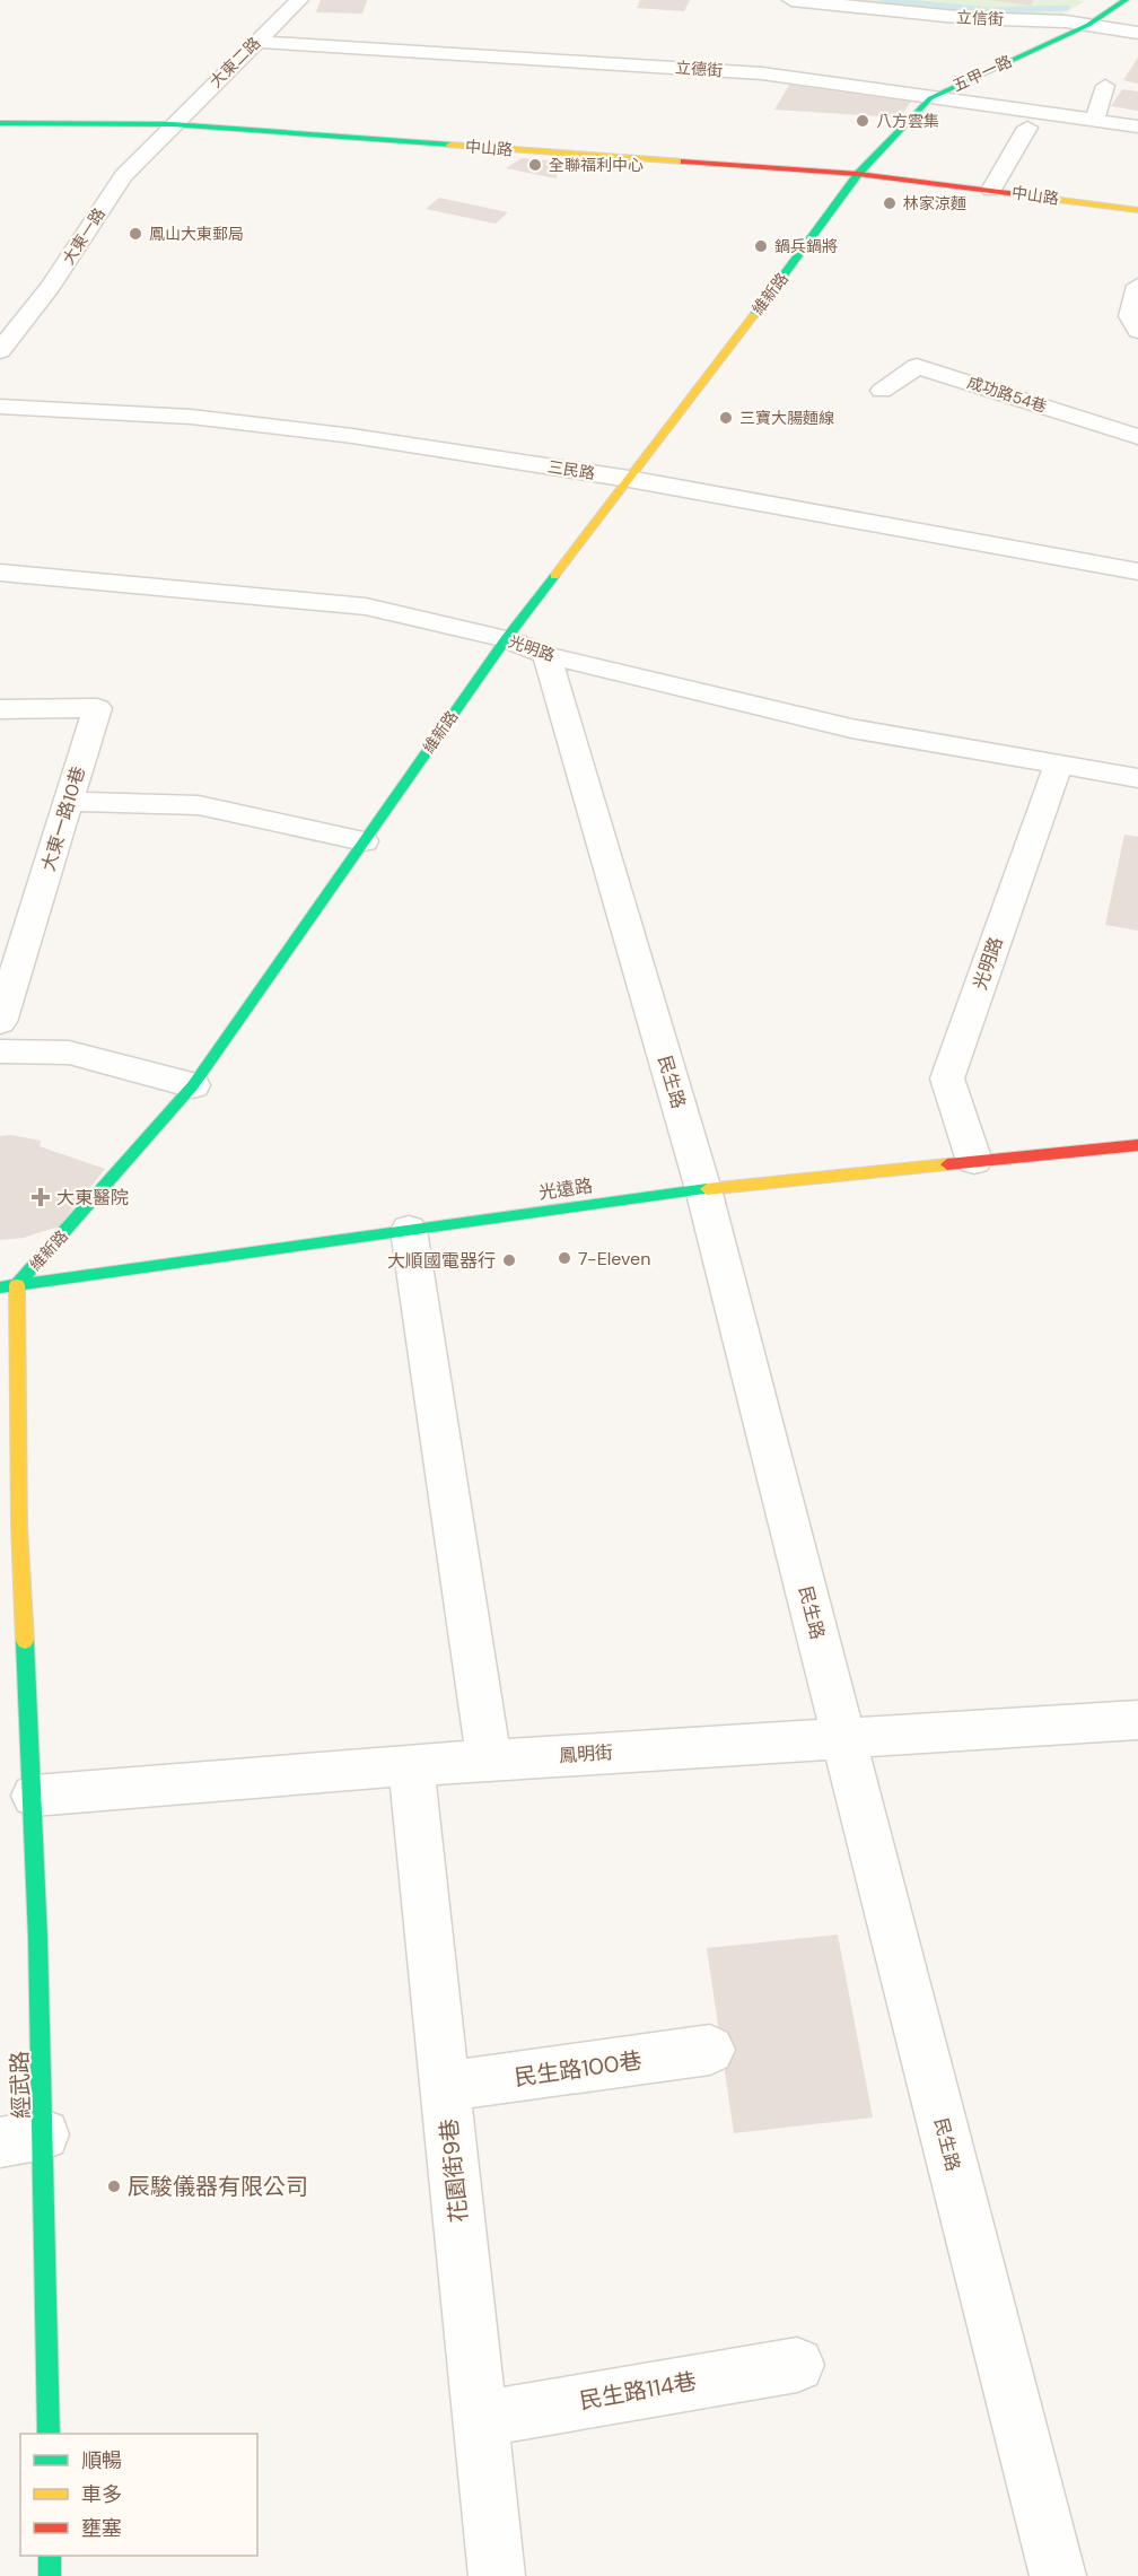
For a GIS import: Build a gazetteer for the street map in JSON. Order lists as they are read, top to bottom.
{
  "streets": {
    "main road": [
      "五甲一路",
      "中山路",
      "維新路",
      "光遠路",
      "經武路"
    ],
    "street": [
      "立信街",
      "大東二路",
      "立德街",
      "大東一路",
      "成功路54巷",
      "三民路",
      "光明路",
      "大東一路10巷",
      "民生路",
      "鳳明街",
      "民生路100巷",
      "花園街9巷",
      "民生路114巷"
    ]
  },
  "crossings": [
    ["立信街", "五甲一路"],
    ["大東二路", "立德街"],
    ["大東二路", "中山路"],
    ["大東二路", "大東一路"],
    ["立德街", "五甲一路"],
    ["五甲一路", "中山路"],
    ["五甲一路", "維新路"],
    ["中山路", "大東一路"],
    ["中山路", "維新路"],
    ["維新路", "三民路"],
    ["維新路", "光明路"],
    ["維新路", "光遠路"],
    ["維新路", "經武路"],
    ["光明路", "民生路"],
    ["光明路", "光遠路"],
    ["民生路", "光遠路"],
    ["民生路", "鳳明街"],
    ["光遠路", "經武路"],
    ["鳳明街", "經武路"],
    ["鳳明街", "花園街9巷"],
    ["民生路100巷", "花園街9巷"],
    ["花園街9巷", "民生路114巷"]
  ],
  "places": {
    "other": [
      "八方雲集",
      "全聯福利中心",
      "林家涼麵",
      "鳳山大東郵局",
      "鍋兵鍋將",
      "三寶大腸麵線",
      "7-Eleven",
      "大順國電器行",
      "辰駿儀器有限公司"
    ],
    "health": ["大東醫院"]
  },
  "legend": ["順暢", "車多", "壅塞"]
}
